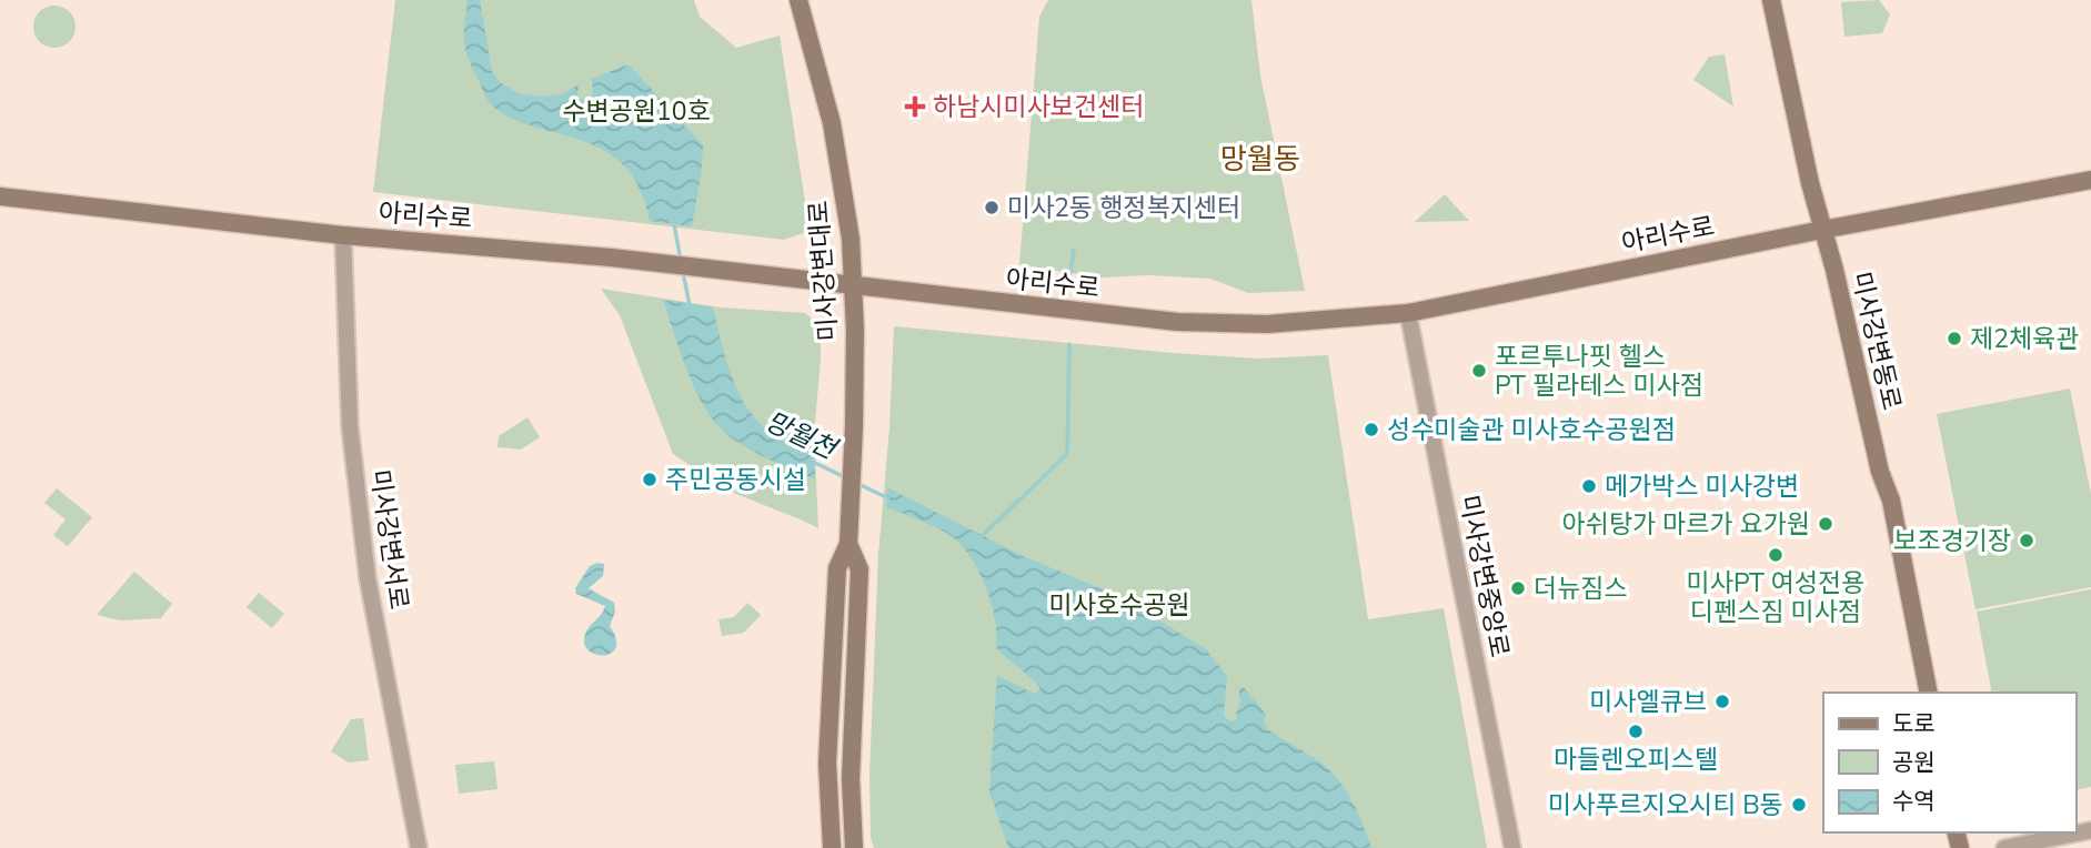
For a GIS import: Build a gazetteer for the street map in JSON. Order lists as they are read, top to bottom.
{
  "streets": {
    "main road": ["아리수로", "미사강변대로", "미사강변동로"],
    "street": ["미사강변서로", "미사강변중앙로"]
  },
  "crossings": [
    ["아리수로", "미사강변대로"],
    ["아리수로", "미사강변동로"],
    ["아리수로", "미사강변서로"],
    ["아리수로", "미사강변중앙로"]
  ],
  "districts": ["망월동"],
  "water": ["망월천"],
  "parks": ["수변공원10호", "미사호수공원"],
  "places": {
    "health": ["하남시미사보건센터"],
    "other": [
      "미사2동 행정복지센터",
      "제2체육관",
      "포르투나핏 헬스 PT 필라테스 미사점",
      "성수미술관 미사호수공원점",
      "주민공동시설",
      "메가박스 미사강변",
      "아쉬탕가 마르가 요가원",
      "보조경기장",
      "미사PT 여성전용 디펜스짐 미사점",
      "더뉴짐스",
      "미사엘큐브",
      "마들렌오피스텔",
      "미사푸르지오시티 B동"
    ]
  },
  "legend": ["도로", "공원", "수역"]
}
